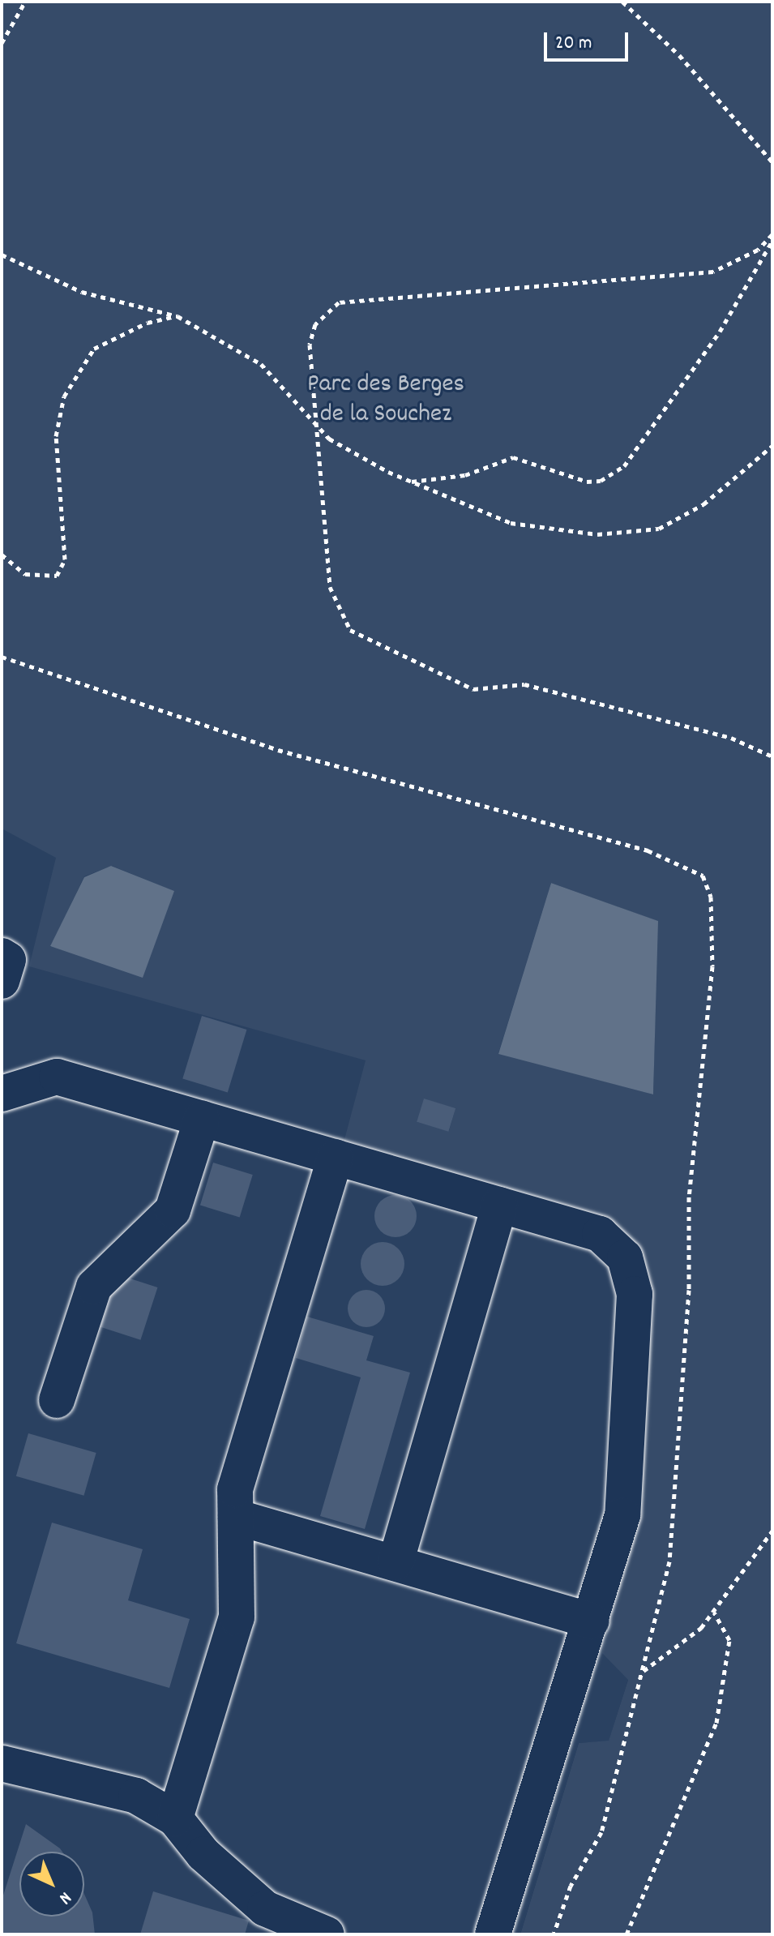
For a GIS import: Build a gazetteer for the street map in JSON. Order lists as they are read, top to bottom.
{
  "parks": ["Parc des Berges de la Souchez"],
  "scale_bar": "20 m",
  "north": "bottom right"
}
